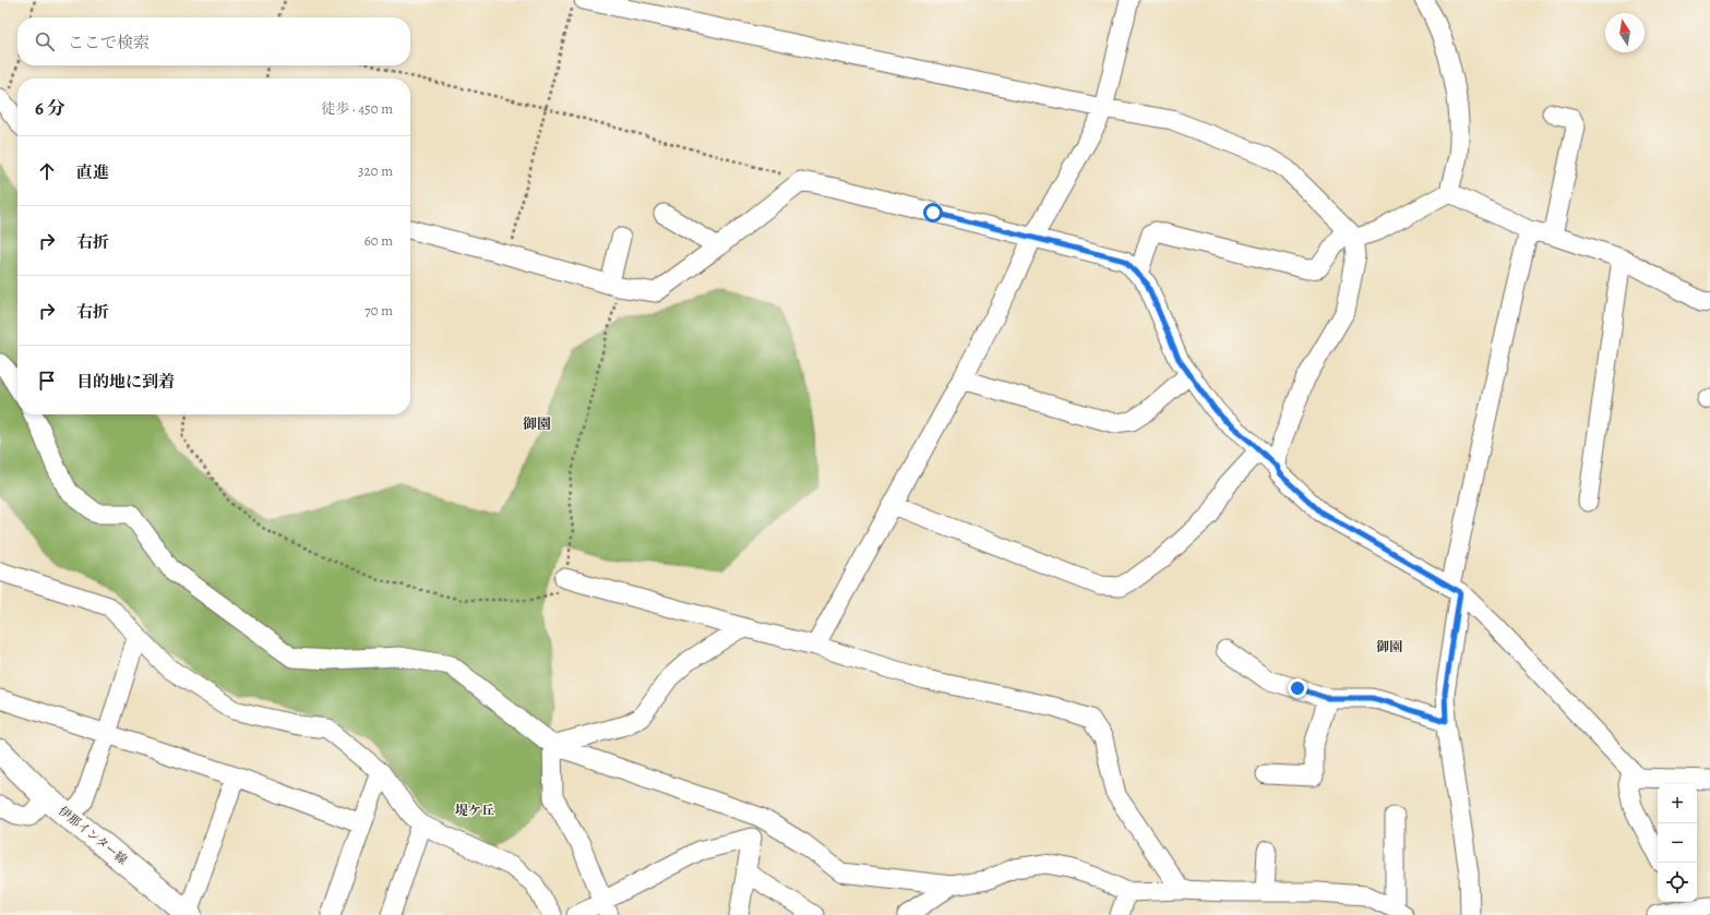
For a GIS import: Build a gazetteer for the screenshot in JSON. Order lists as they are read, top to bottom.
{
  "streets": {
    "main road": ["伊那インター線"]
  },
  "districts": ["御園", "御園", "堤ケ丘"],
  "north": "top",
  "page": {
    "search": "ここで検索",
    "heading": ["6 分", "徒歩 · 450 m"],
    "list": [
      ["直進", "320 m"],
      ["右折", "60 m"],
      ["右折", "70 m"],
      "目的地に到着"
    ],
    "map_buttons": ["+", "−"]
  }
}
